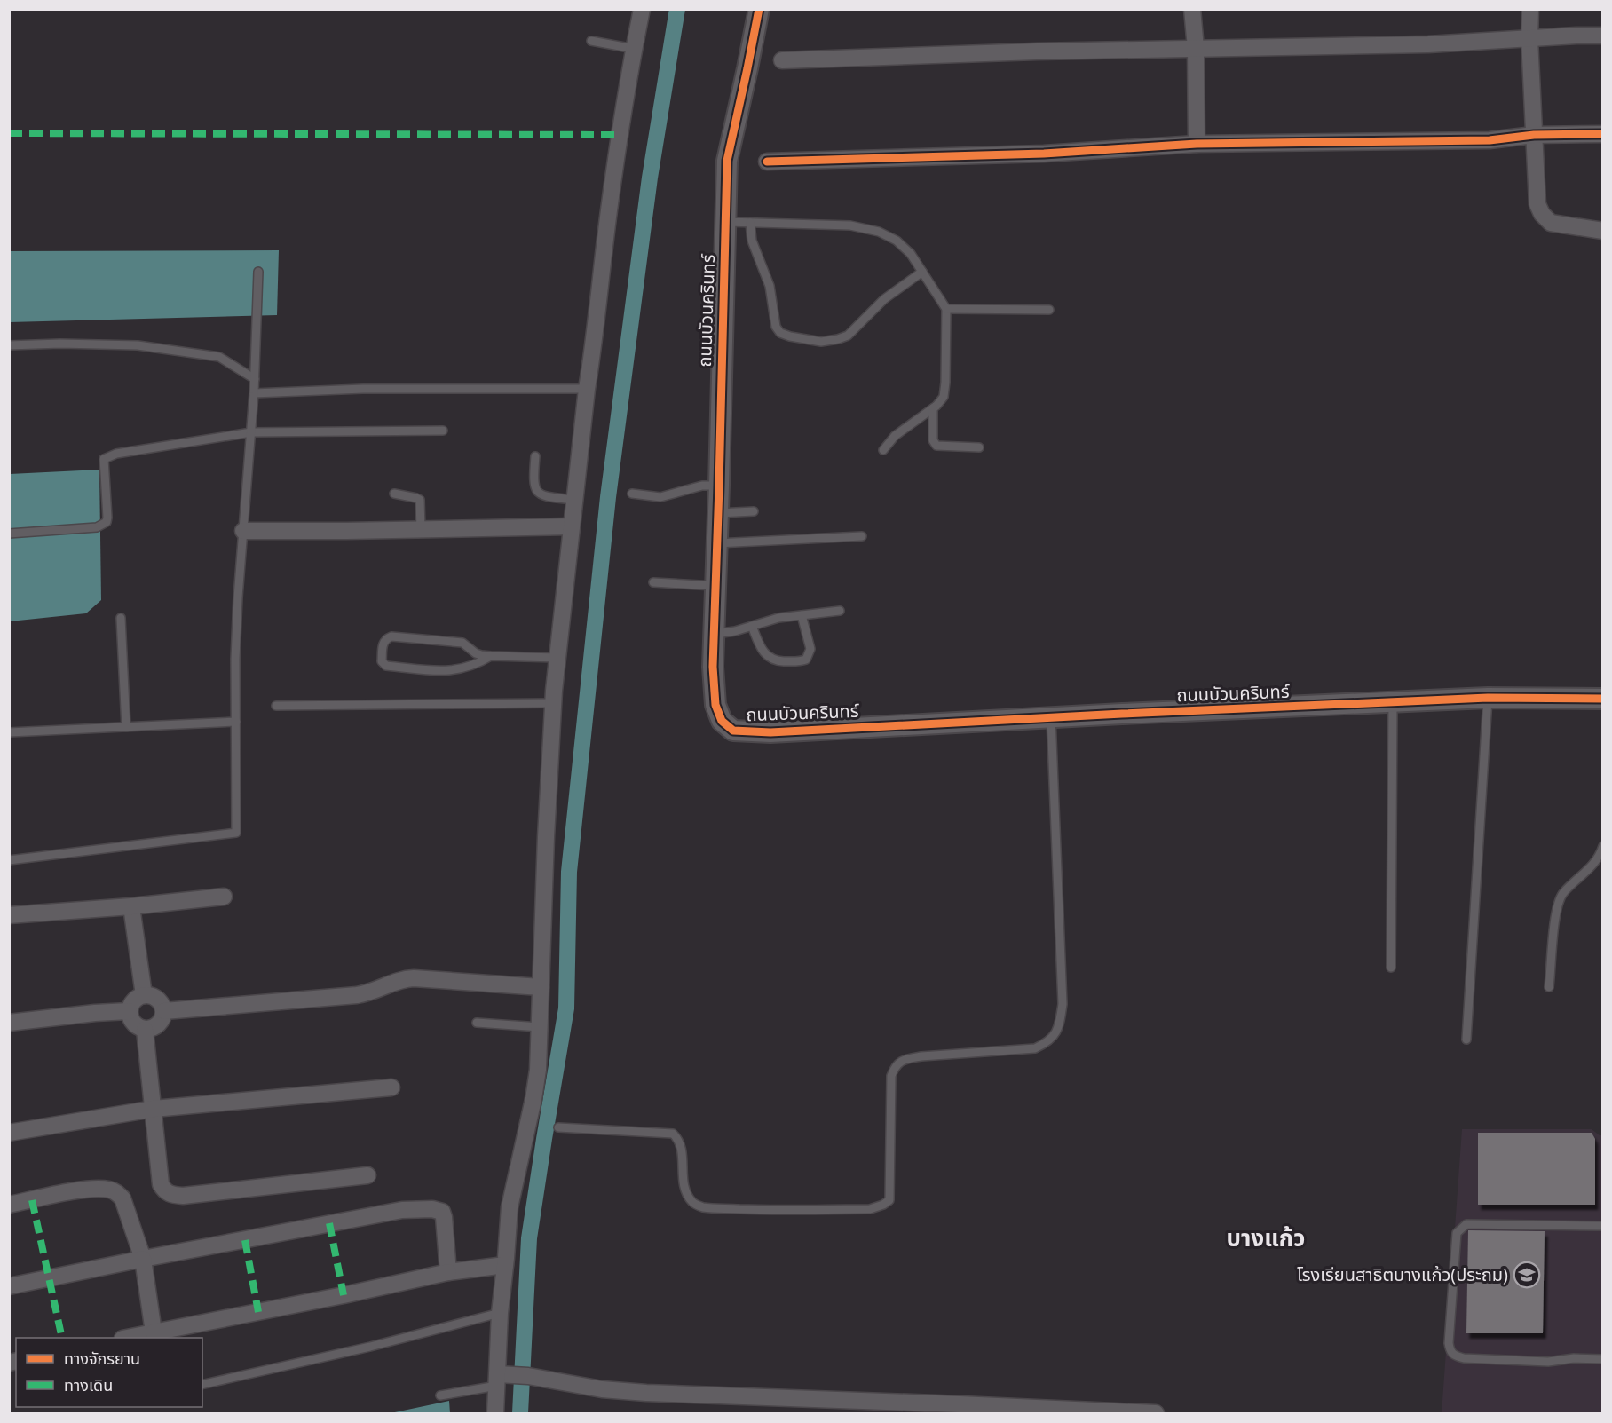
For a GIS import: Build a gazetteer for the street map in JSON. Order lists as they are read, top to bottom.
{
  "streets": {
    "street": ["ถนนบัวนครินทร์"]
  },
  "districts": ["บางแก้ว"],
  "places": {
    "school or university": ["โรงเรียนสาธิตบางแก้ว(ประถม)"]
  },
  "legend": ["ทางจักรยาน", "ทางเดิน"]
}
